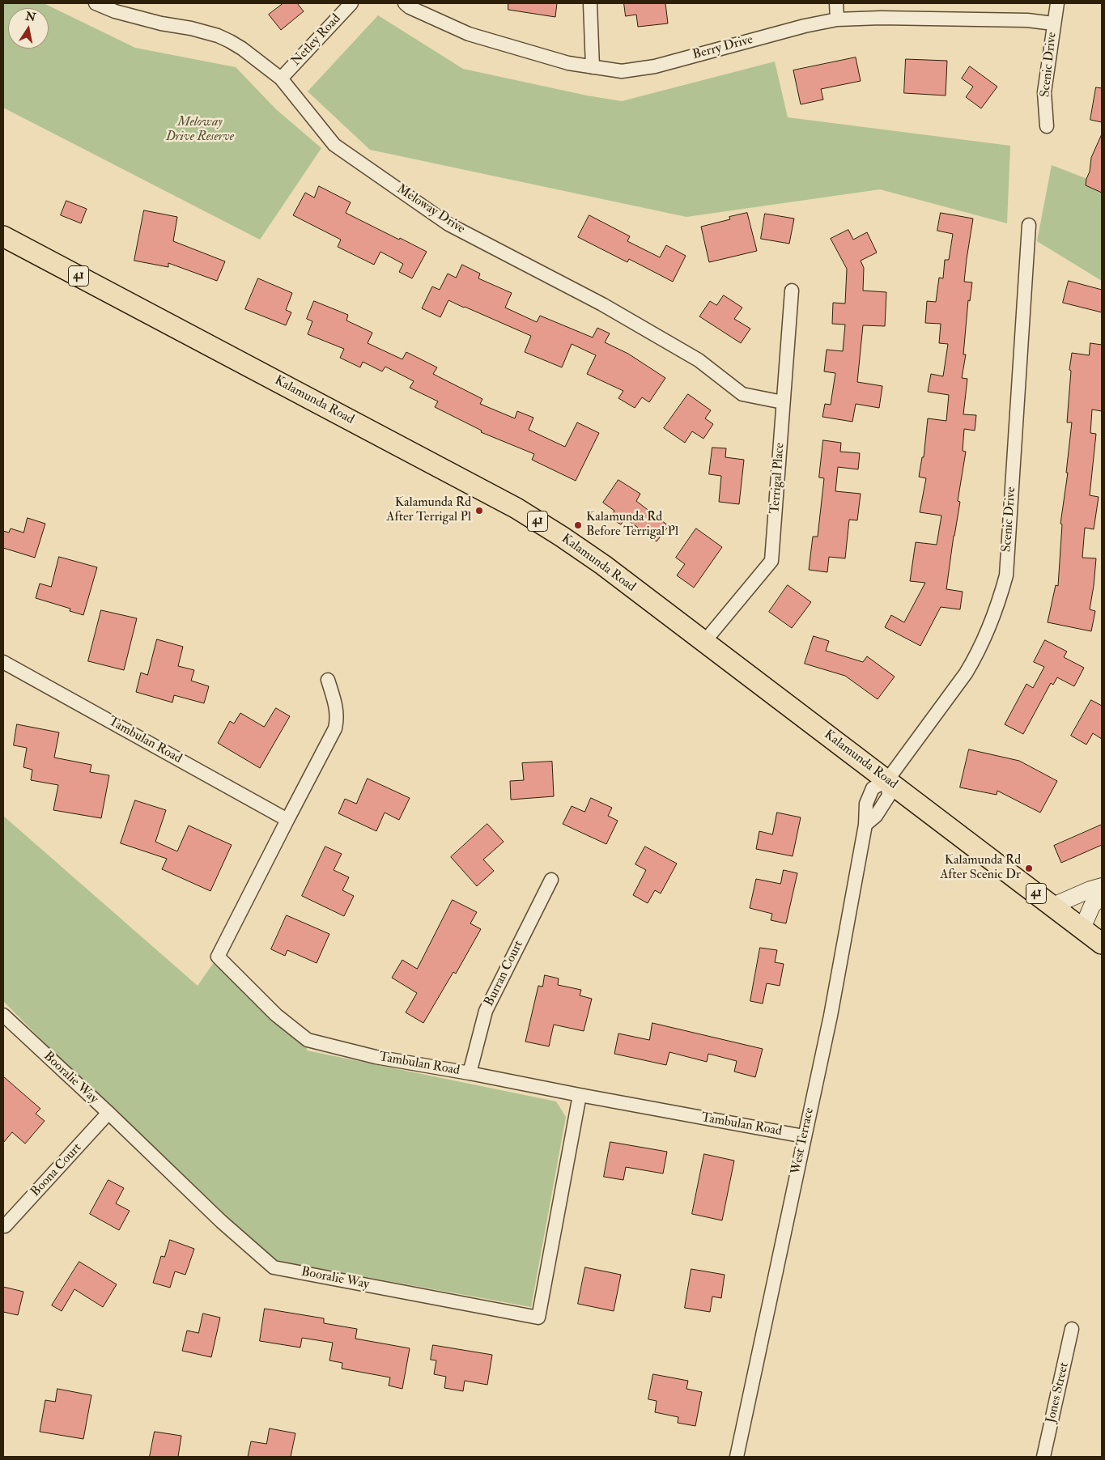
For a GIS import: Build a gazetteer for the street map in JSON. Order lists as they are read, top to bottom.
{
  "streets": {
    "main road": ["41", "Kalamunda Road"],
    "street": [
      "Netley Road",
      "Berry Drive",
      "Scenic Drive",
      "Meloway Drive",
      "Terrigal Place",
      "Tambulan Road",
      "Burran Court",
      "Booralie Way",
      "West Terrace",
      "Boona Court",
      "Jones Street"
    ]
  },
  "crossings": [
    ["Netley Road", "Meloway Drive"],
    ["Berry Drive", "Scenic Drive"],
    ["Scenic Drive", "Kalamunda Road"],
    ["Scenic Drive", "West Terrace"],
    ["Meloway Drive", "Terrigal Place"],
    ["Kalamunda Road", "Terrigal Place"],
    ["Kalamunda Road", "West Terrace"],
    ["Tambulan Road", "Burran Court"],
    ["Tambulan Road", "Booralie Way"],
    ["Tambulan Road", "West Terrace"],
    ["Booralie Way", "Boona Court"]
  ],
  "parks": ["Meloway Drive Reserve"],
  "places": ["Kalamunda Rd After Terrigal Pl", "Kalamunda Rd Before Terrigal Pl", "Kalamunda Rd After Scenic Dr"],
  "north": "top"
}
